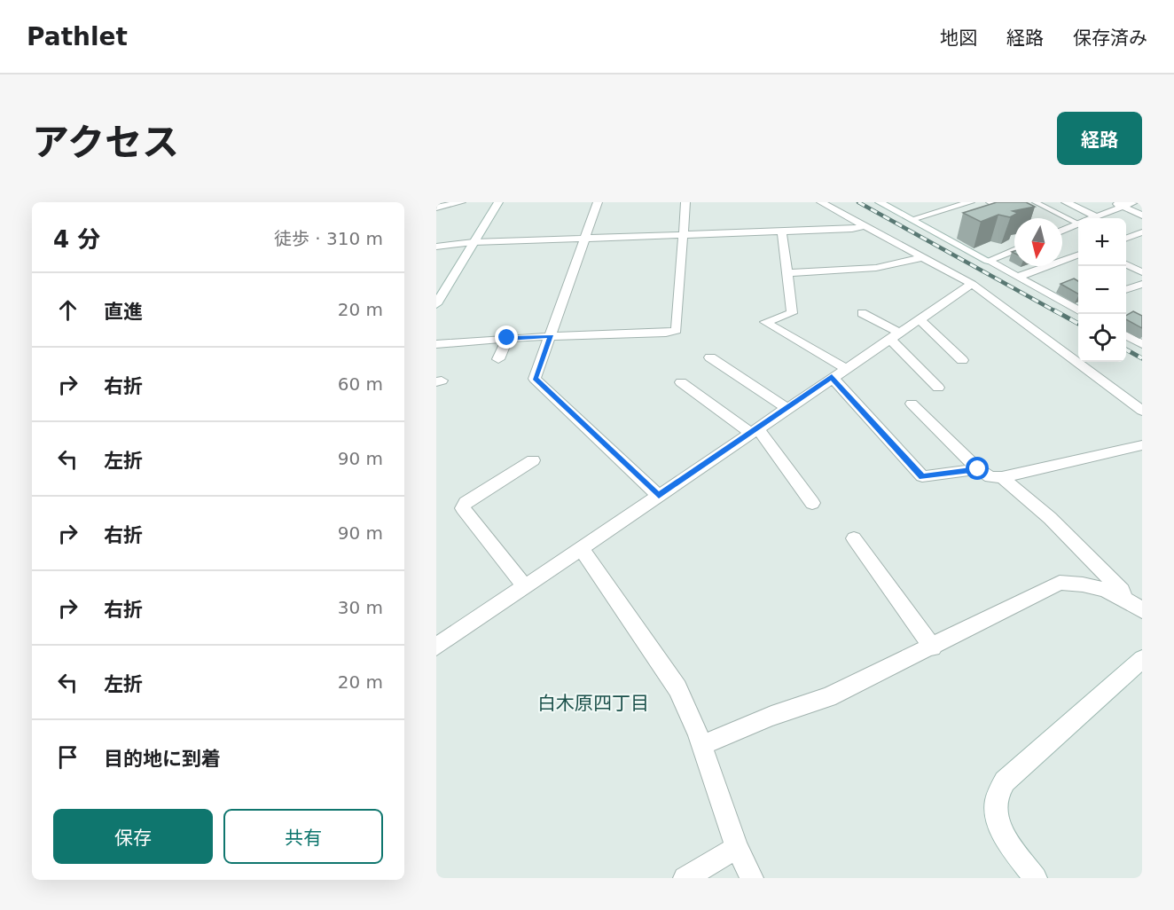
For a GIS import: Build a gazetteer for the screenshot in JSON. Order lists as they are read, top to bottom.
{
  "districts": ["白木原四丁目"],
  "north": "bottom",
  "page": {
    "header": "Pathlet",
    "nav": ["地図", "経路", "保存済み"],
    "title": "アクセス",
    "buttons": [
      "経路",
      ["保存", "共有"]
    ],
    "heading": ["4 分", "徒歩 · 310 m"],
    "map_buttons": ["+", "−"],
    "list": [
      ["直進", "20 m"],
      ["右折", "60 m"],
      ["左折", "90 m"],
      ["右折", "90 m"],
      ["右折", "30 m"],
      ["左折", "20 m"],
      "目的地に到着"
    ]
  }
}
